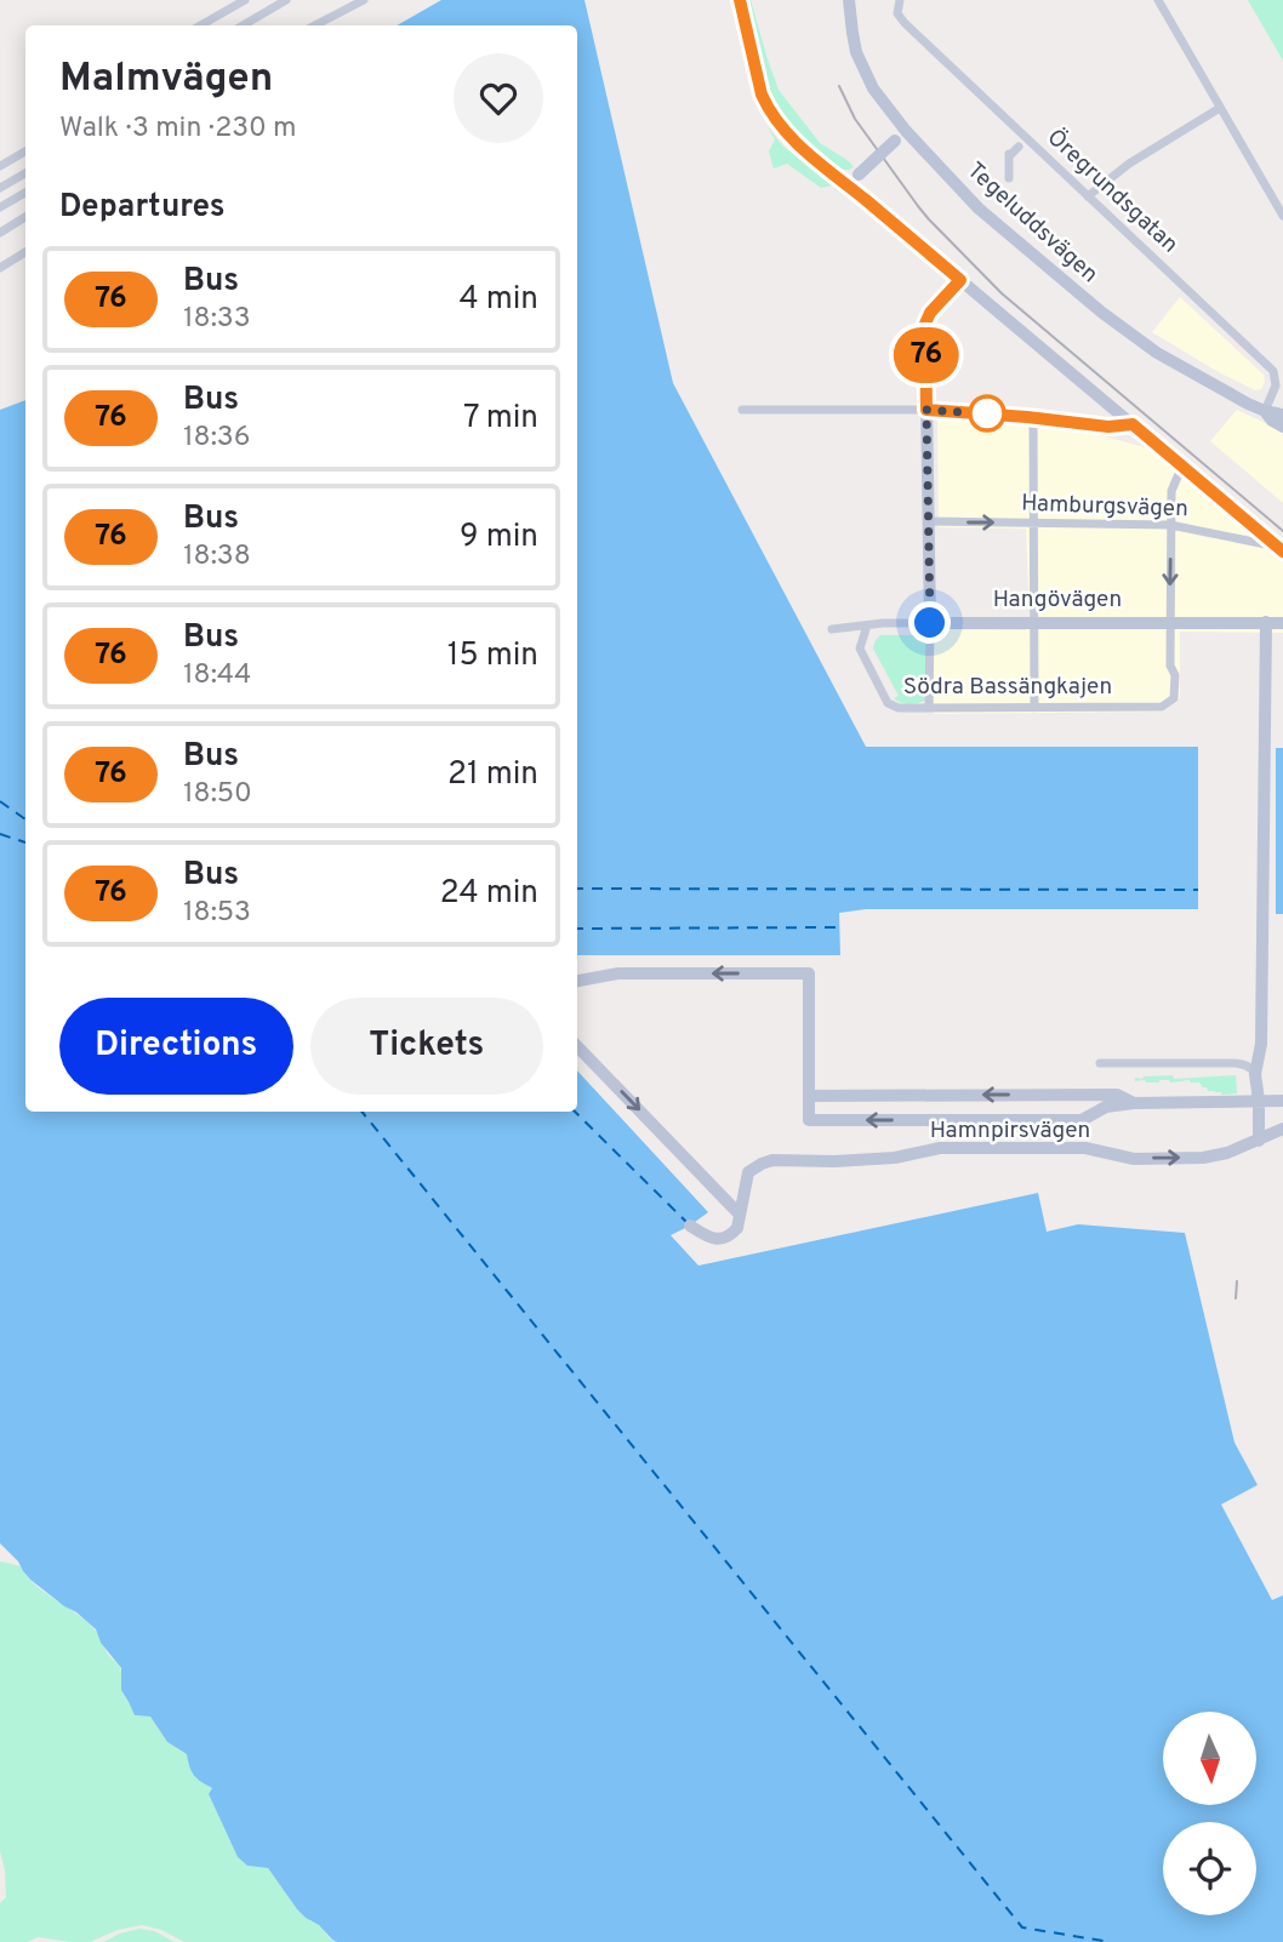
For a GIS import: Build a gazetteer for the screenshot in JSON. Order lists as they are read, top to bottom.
{
  "streets": {
    "main road": ["Tegeluddsvägen", "Hangövägen", "Hamnpirsvägen"],
    "street": ["Öregrundsgatan", "Hamburgsvägen", "Södra Bassängkajen"]
  },
  "crossings": [
    ["Öregrundsgatan", "Tegeluddsvägen"],
    ["Hangövägen", "Södra Bassängkajen"],
    ["Hangövägen", "Hamnpirsvägen"]
  ],
  "lines": ["bus line 76"],
  "north": "bottom",
  "page": {
    "on_map": "76",
    "heading": [
      ["Malmvägen", "Walk · 3 min · 230 m"],
      "Departures"
    ],
    "list": [
      {
        "mark": "76",
        "name": "Bus",
        "note": "18:33",
        "value": "4 min"
      },
      {
        "mark": "76",
        "name": "Bus",
        "note": "18:36",
        "value": "7 min"
      },
      {
        "mark": "76",
        "name": "Bus",
        "note": "18:38",
        "value": "9 min"
      },
      {
        "mark": "76",
        "name": "Bus",
        "note": "18:44",
        "value": "15 min"
      },
      {
        "mark": "76",
        "name": "Bus",
        "note": "18:50",
        "value": "21 min"
      },
      {
        "mark": "76",
        "name": "Bus",
        "note": "18:53",
        "value": "24 min"
      }
    ],
    "buttons": ["Directions", "Tickets"]
  }
}
